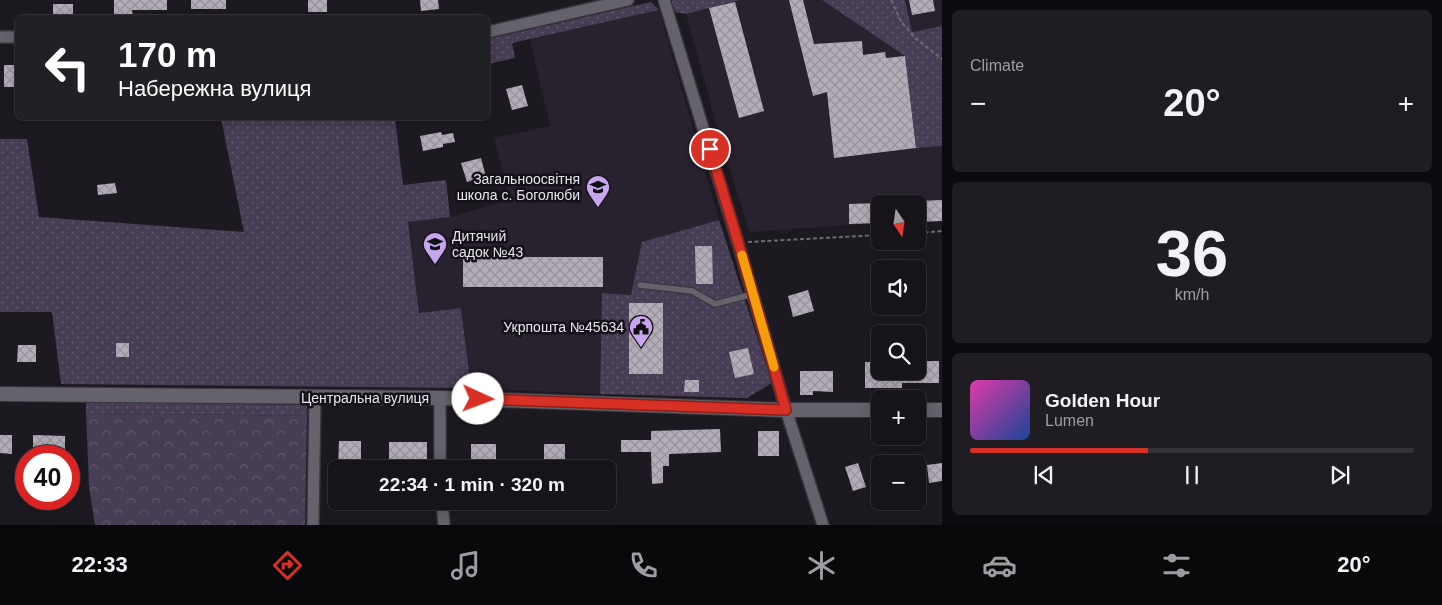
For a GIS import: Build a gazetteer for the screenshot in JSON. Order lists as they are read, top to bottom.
{
  "streets": {
    "street": ["Центральна вулиця"]
  },
  "places": {
    "school or university": ["Загальноосвітня школа с. Боголюби", "Дитячий садок №43"],
    "public building": ["Укрпошта №45634"]
  },
  "north": "bottom",
  "page": {
    "tile": [
      "Climate",
      ["36", "km/h"]
    ],
    "turn": ["170 m", "Набережна вулиця"],
    "heat": ["−", "20°", "+"],
    "map_buttons": ["+", "−"],
    "song": ["Golden Hour", "Lumen"],
    "limit": "40",
    "trip": "22:34 · 1 min · 320 m",
    "tabs": ["22:33", "20°"]
  }
}
